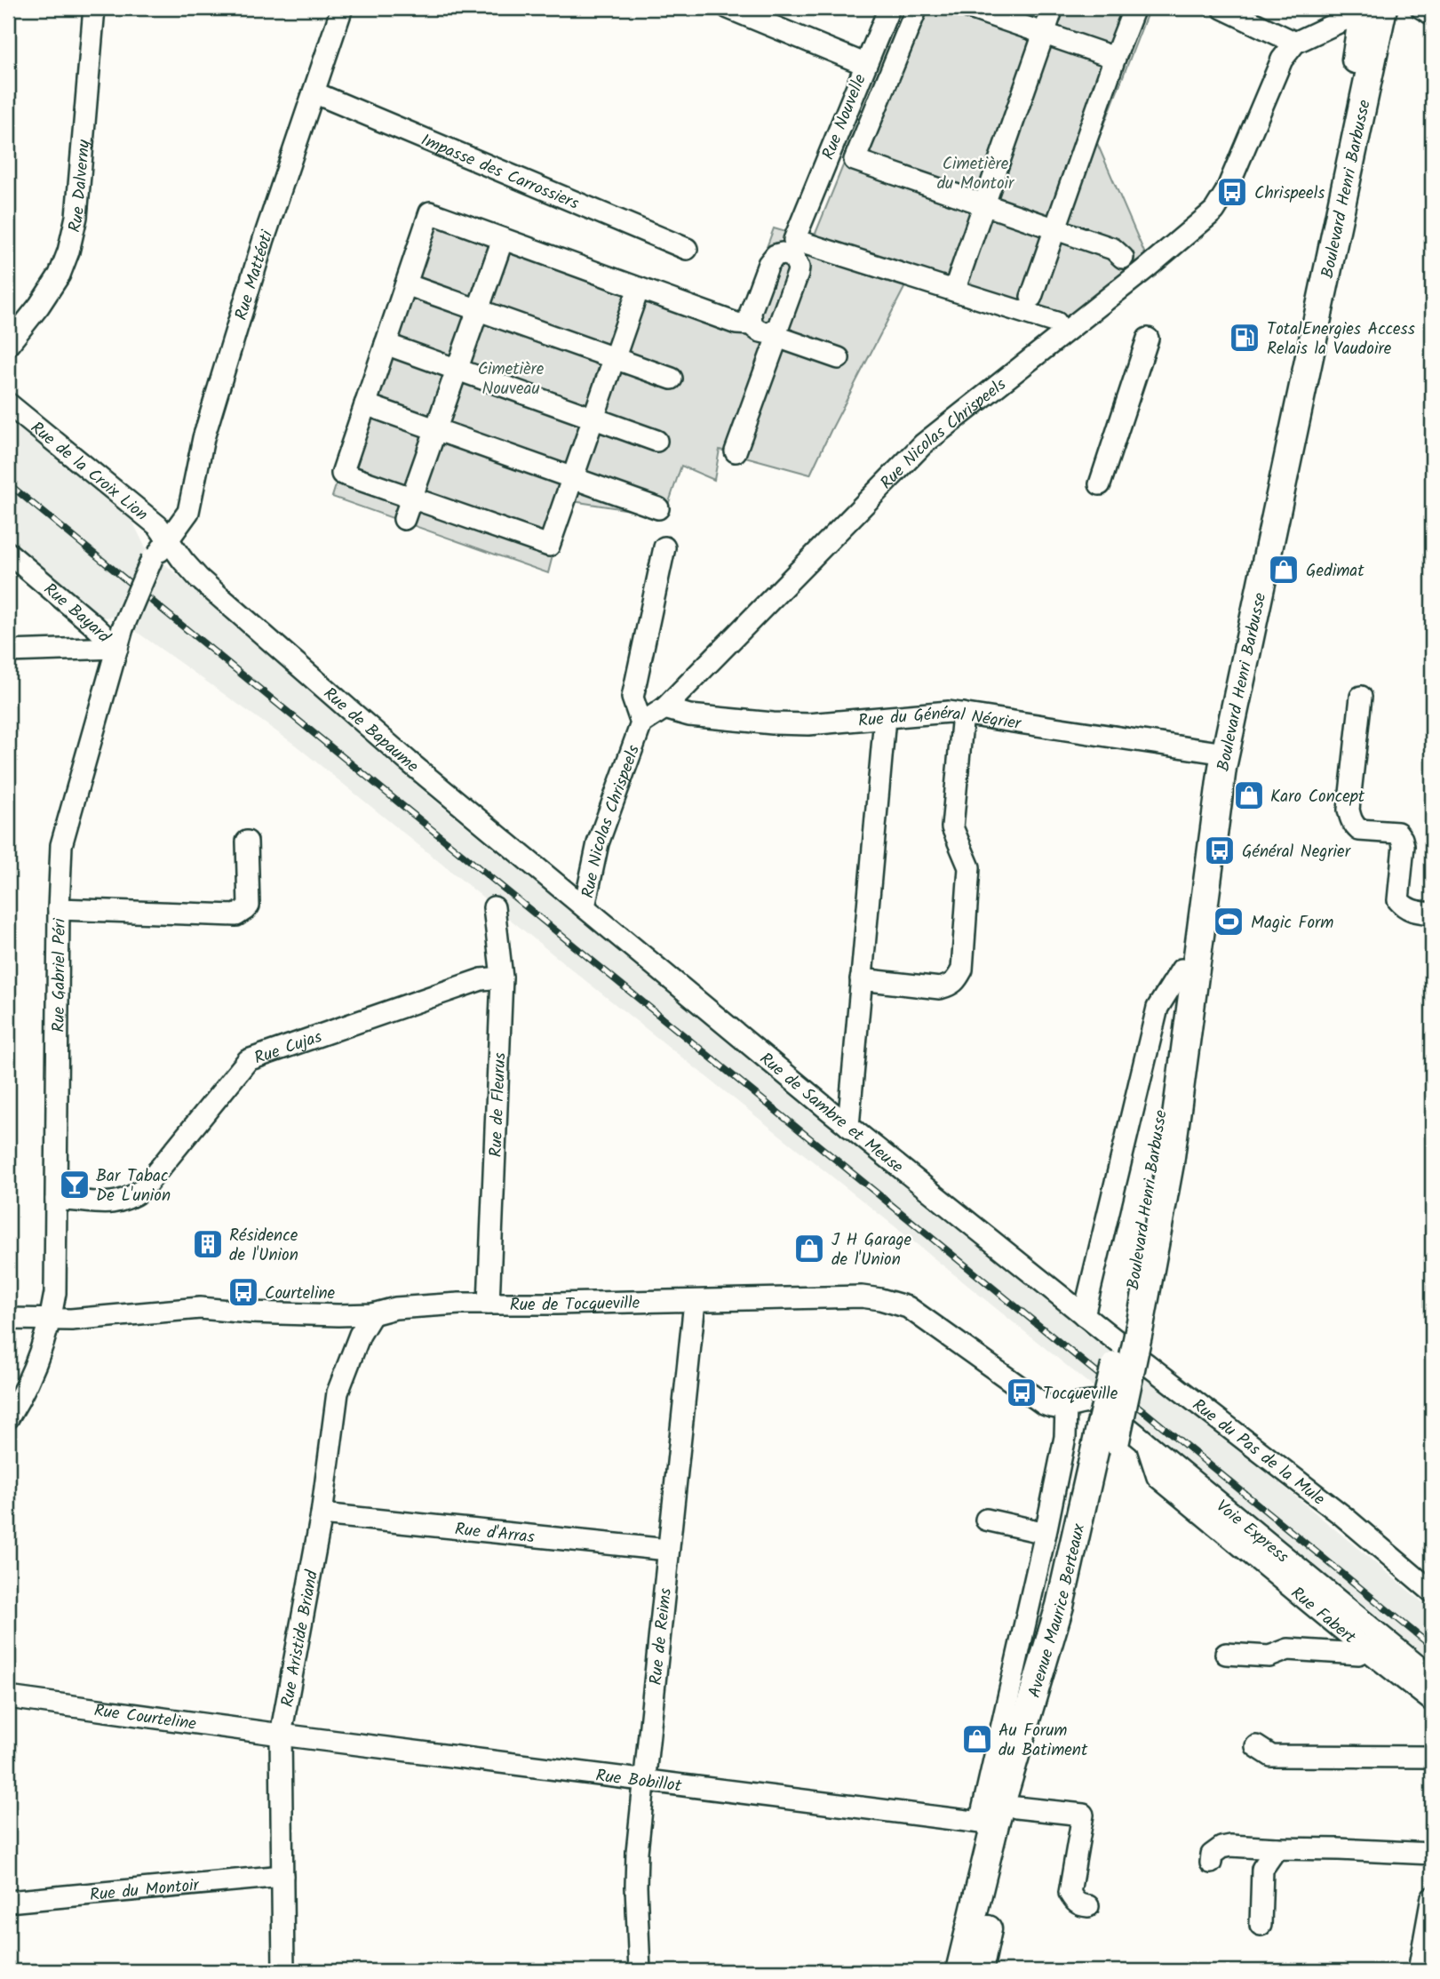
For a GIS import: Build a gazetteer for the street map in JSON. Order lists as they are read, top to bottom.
{
  "streets": {
    "main road": ["Boulevard Henri Barbusse", "Avenue Maurice Berteaux"],
    "street": [
      "Rue Nouvelle",
      "Impasse des Carrossiers",
      "Rue Dalverny",
      "Rue Mattéoti",
      "Rue Nicolas Chrispeels",
      "Rue de la Croix Lion",
      "Rue Bayard",
      "Rue du Général Négrier",
      "Rue de Bapaume",
      "Rue Gabriel Péri",
      "Rue Cujas",
      "Rue de Fleurus",
      "Rue de Sambre et Meuse",
      "Rue de Tocqueville",
      "Rue du Pas de la Mule",
      "Voie Express",
      "Rue d'Arras",
      "Rue Fabert",
      "Rue de Reims",
      "Rue Aristide Briand",
      "Rue Courteline",
      "Rue Bobillot",
      "Rue du Montoir"
    ]
  },
  "crossings": [
    ["Impasse des Carrossiers", "Rue Mattéoti"],
    ["Boulevard Henri Barbusse", "Rue du Général Négrier"],
    ["Boulevard Henri Barbusse", "Rue de Sambre et Meuse"],
    ["Boulevard Henri Barbusse", "Rue du Pas de la Mule"],
    ["Boulevard Henri Barbusse", "Avenue Maurice Berteaux"],
    ["Rue Mattéoti", "Rue de la Croix Lion"],
    ["Rue Mattéoti", "Rue de Bapaume"],
    ["Rue Mattéoti", "Rue Gabriel Péri"],
    ["Rue Nicolas Chrispeels", "Rue du Général Négrier"],
    ["Rue Nicolas Chrispeels", "Rue de Bapaume"],
    ["Rue Nicolas Chrispeels", "Rue de Sambre et Meuse"],
    ["Rue de la Croix Lion", "Rue de Bapaume"],
    ["Rue de la Croix Lion", "Rue Gabriel Péri"],
    ["Rue Bayard", "Rue Gabriel Péri"],
    ["Rue de Bapaume", "Rue Gabriel Péri"],
    ["Rue de Bapaume", "Rue de Sambre et Meuse"],
    ["Rue Gabriel Péri", "Rue Cujas"],
    ["Rue Gabriel Péri", "Rue de Tocqueville"],
    ["Rue Cujas", "Rue de Fleurus"],
    ["Rue de Fleurus", "Rue de Tocqueville"],
    ["Rue de Sambre et Meuse", "Rue du Pas de la Mule"],
    ["Rue de Tocqueville", "Voie Express"],
    ["Rue de Tocqueville", "Avenue Maurice Berteaux"],
    ["Rue de Tocqueville", "Rue de Reims"],
    ["Rue de Tocqueville", "Rue Aristide Briand"],
    ["Voie Express", "Avenue Maurice Berteaux"],
    ["Voie Express", "Rue Fabert"],
    ["Rue d'Arras", "Rue de Reims"],
    ["Rue d'Arras", "Rue Aristide Briand"],
    ["Avenue Maurice Berteaux", "Rue Bobillot"],
    ["Rue de Reims", "Rue Bobillot"],
    ["Rue Aristide Briand", "Rue Courteline"],
    ["Rue Aristide Briand", "Rue Bobillot"],
    ["Rue Aristide Briand", "Rue du Montoir"],
    ["Rue Courteline", "Rue Bobillot"]
  ],
  "parks": ["Cimetière du Montoir", "Cimetière Nouveau"],
  "places": {
    "bus stop": [
      "Chrispeels",
      "Général Negrier",
      "Courteline",
      "Tocqueville"
    ],
    "fuel station": ["TotalEnergies Access Relais la Vaudoire"],
    "shop": [
      "Gedimat",
      "Karo Concept",
      "J H Garage de l'Union",
      "Au Forum du Batiment"
    ],
    "sports": ["Magic Form"],
    "bar": ["Bar Tabac De L'union"],
    "building": ["Résidence de l'Union"]
  }
}
